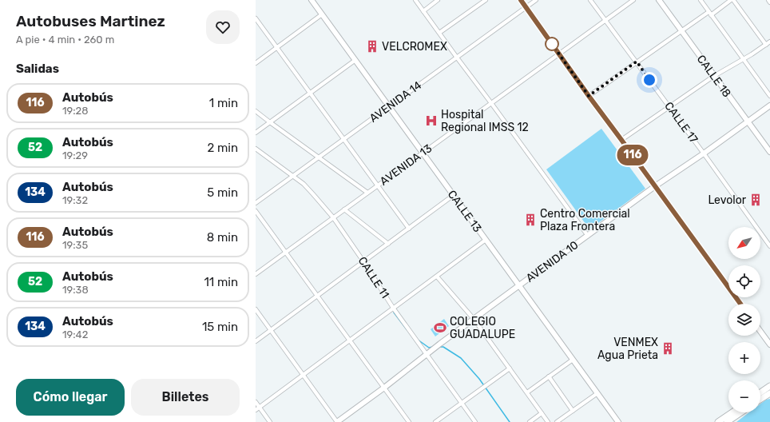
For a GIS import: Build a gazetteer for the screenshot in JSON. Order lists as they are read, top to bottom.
{
  "streets": {
    "street": [
      "CALLE 18",
      "AVENIDA 14",
      "CALLE 17",
      "AVENIDA 13",
      "CALLE 13",
      "AVENIDA 10",
      "CALLE 11"
    ]
  },
  "crossings": [
    ["CALLE 18", "AVENIDA 10"],
    ["AVENIDA 14", "CALLE 13"],
    ["AVENIDA 14", "CALLE 11"],
    ["CALLE 17", "AVENIDA 13"],
    ["CALLE 17", "AVENIDA 10"],
    ["AVENIDA 13", "CALLE 13"],
    ["AVENIDA 13", "CALLE 11"],
    ["CALLE 13", "AVENIDA 10"],
    ["AVENIDA 10", "CALLE 11"]
  ],
  "places": {
    "building": [
      "VELCROMEX",
      "Levolor",
      "Centro Comercial Plaza Frontera",
      "VENMEX Agua Prieta"
    ],
    "hospital": ["Hospital Regional IMSS 12"],
    "sports": ["COLEGIO GUADALUPE"]
  },
  "lines": ["bus line 116"],
  "north": "bottom left",
  "page": {
    "heading": [
      ["Autobuses Martinez", "A pie · 4 min · 260 m"],
      "Salidas"
    ],
    "on_map": "116",
    "list": [
      {
        "mark": "116",
        "name": "Autobús",
        "note": "19:28",
        "value": "1 min"
      },
      {
        "mark": "52",
        "name": "Autobús",
        "note": "19:29",
        "value": "2 min"
      },
      {
        "mark": "134",
        "name": "Autobús",
        "note": "19:32",
        "value": "5 min"
      },
      {
        "mark": "116",
        "name": "Autobús",
        "note": "19:35",
        "value": "8 min"
      },
      {
        "mark": "52",
        "name": "Autobús",
        "note": "19:38",
        "value": "11 min"
      },
      {
        "mark": "134",
        "name": "Autobús",
        "note": "19:42",
        "value": "15 min"
      }
    ],
    "map_buttons": ["+", "−"],
    "buttons": ["Cómo llegar", "Billetes"]
  }
}
